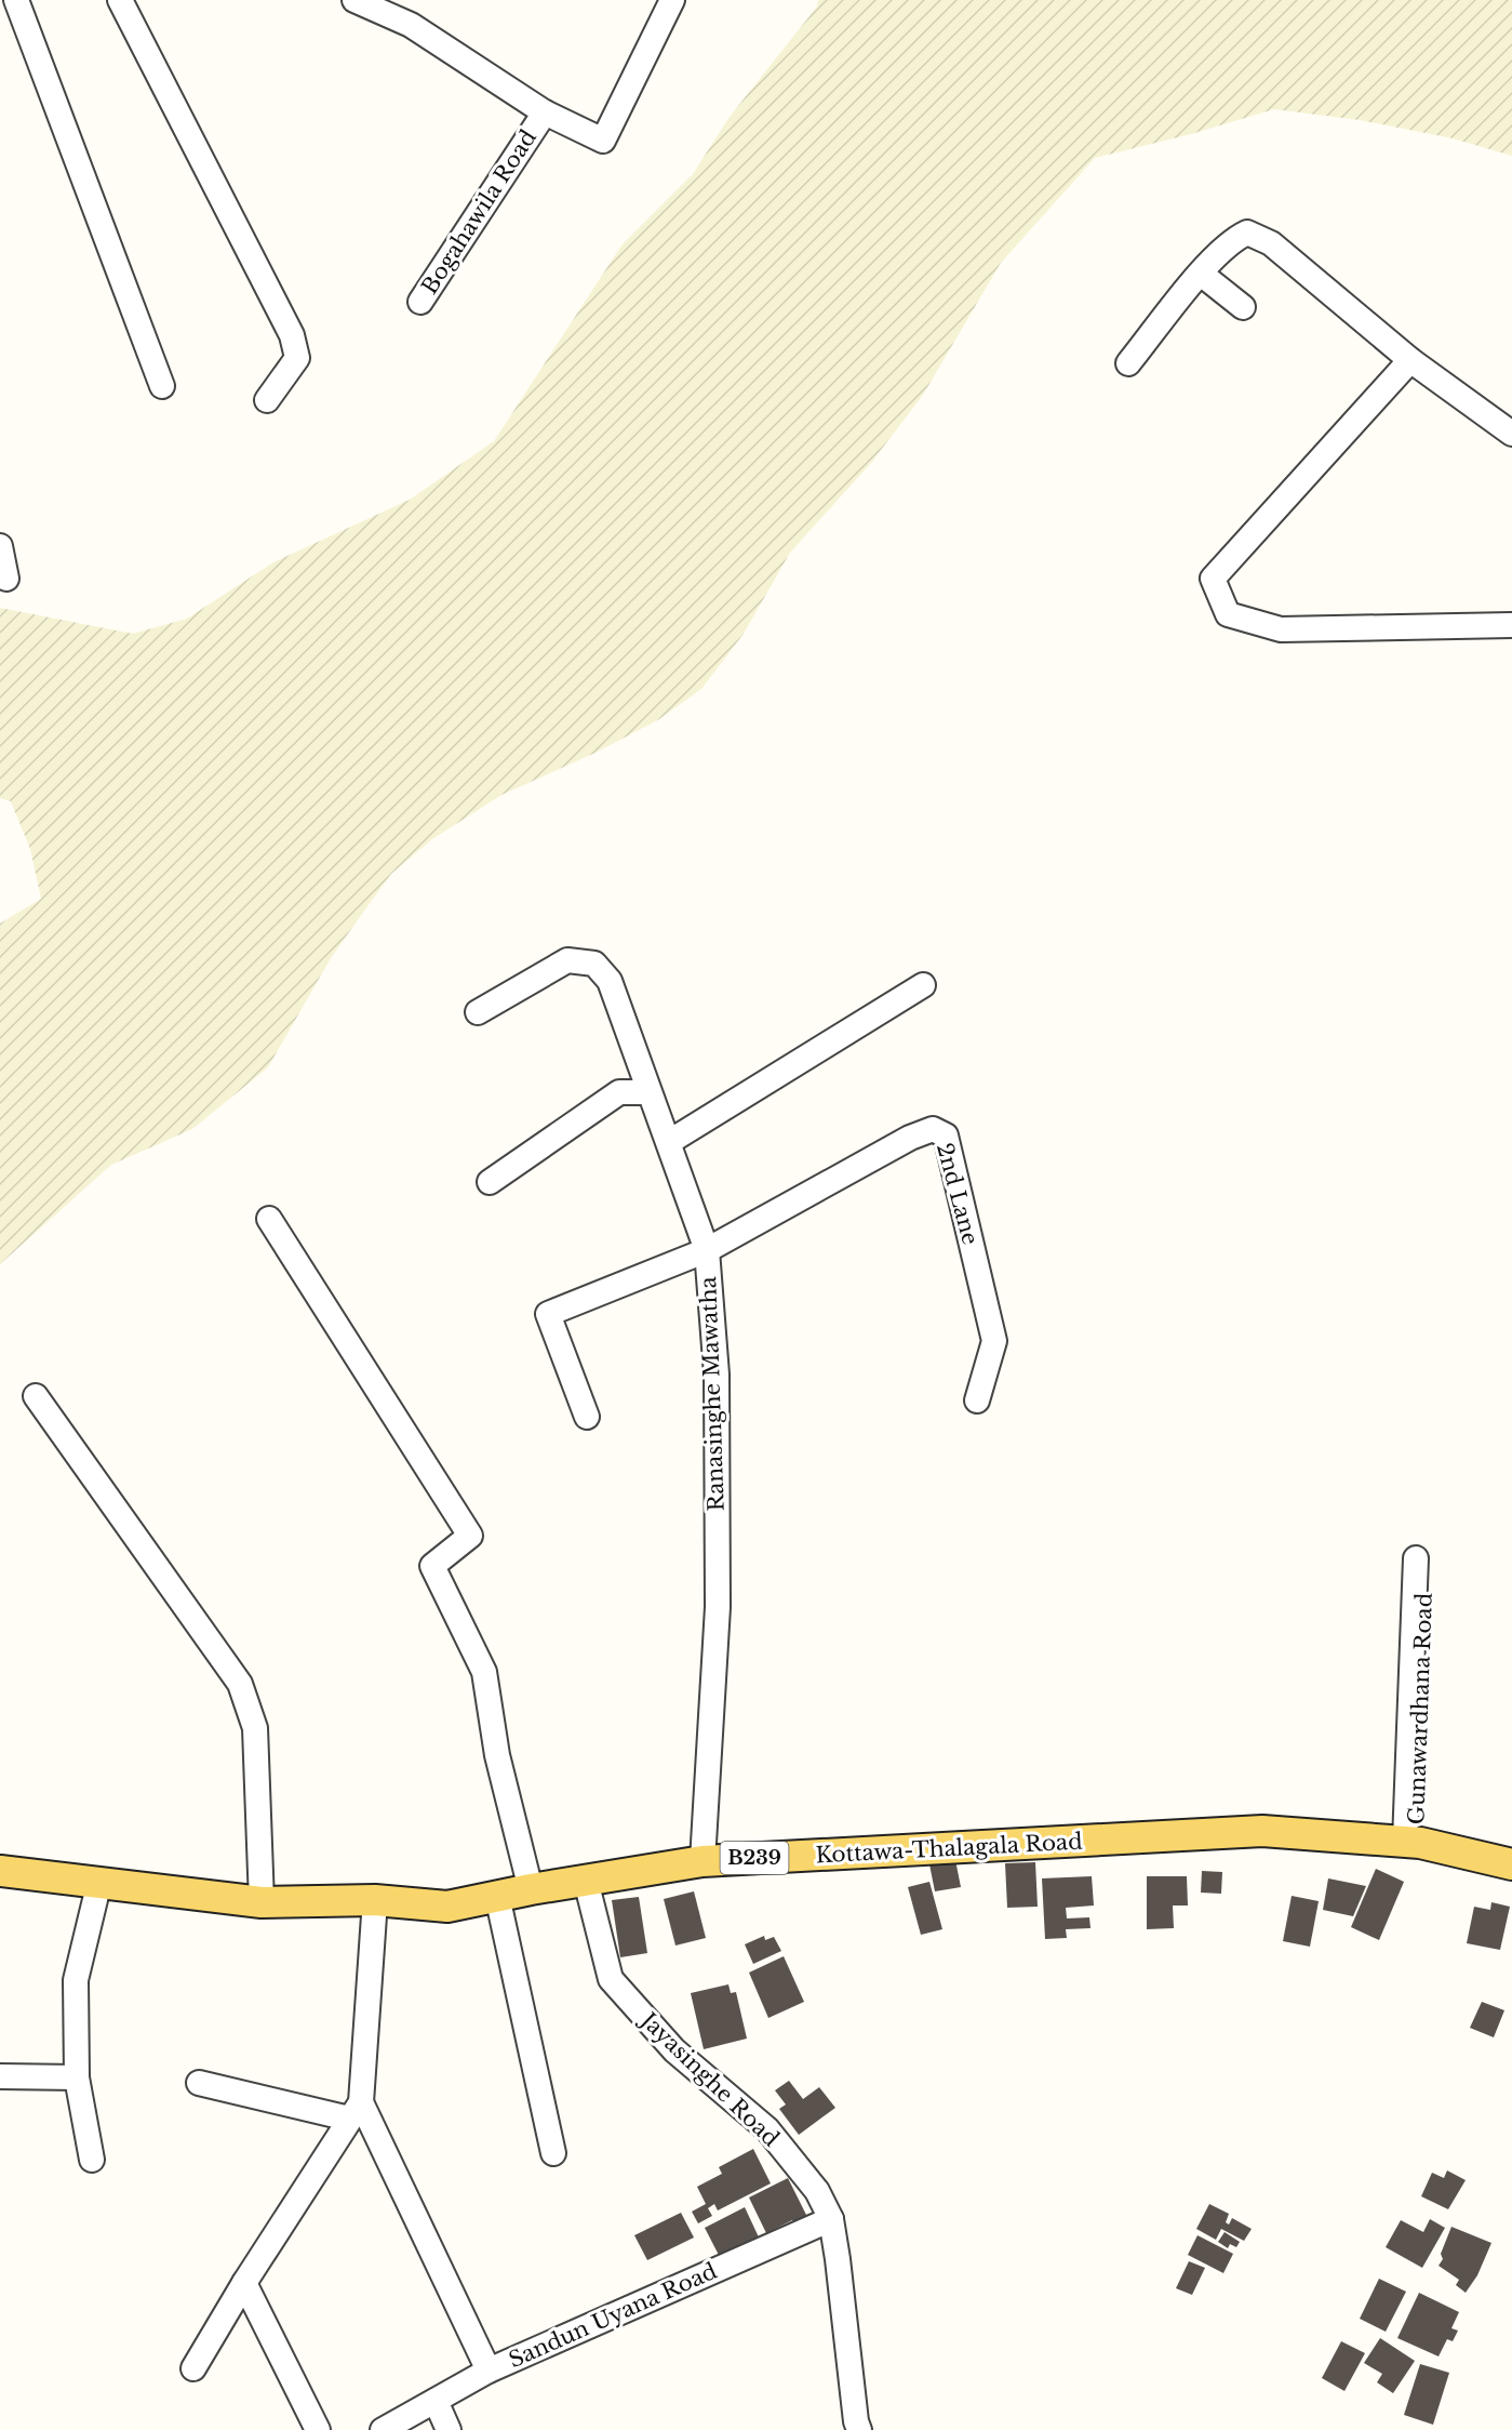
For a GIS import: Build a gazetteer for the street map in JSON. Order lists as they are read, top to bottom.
{
  "streets": {
    "main road": ["Kottawa-Thalagala Road", "B239"],
    "street": [
      "Bogahawila Road",
      "2nd Lane",
      "Ranasinghe Mawatha",
      "Jayasinghe Road",
      "Sandun Uyana Road"
    ]
  },
  "crossings": [
    ["2nd Lane", "Ranasinghe Mawatha"],
    ["Ranasinghe Mawatha", "Kottawa-Thalagala Road"],
    ["Kottawa-Thalagala Road", "Jayasinghe Road"],
    ["Jayasinghe Road", "Sandun Uyana Road"]
  ]
}
